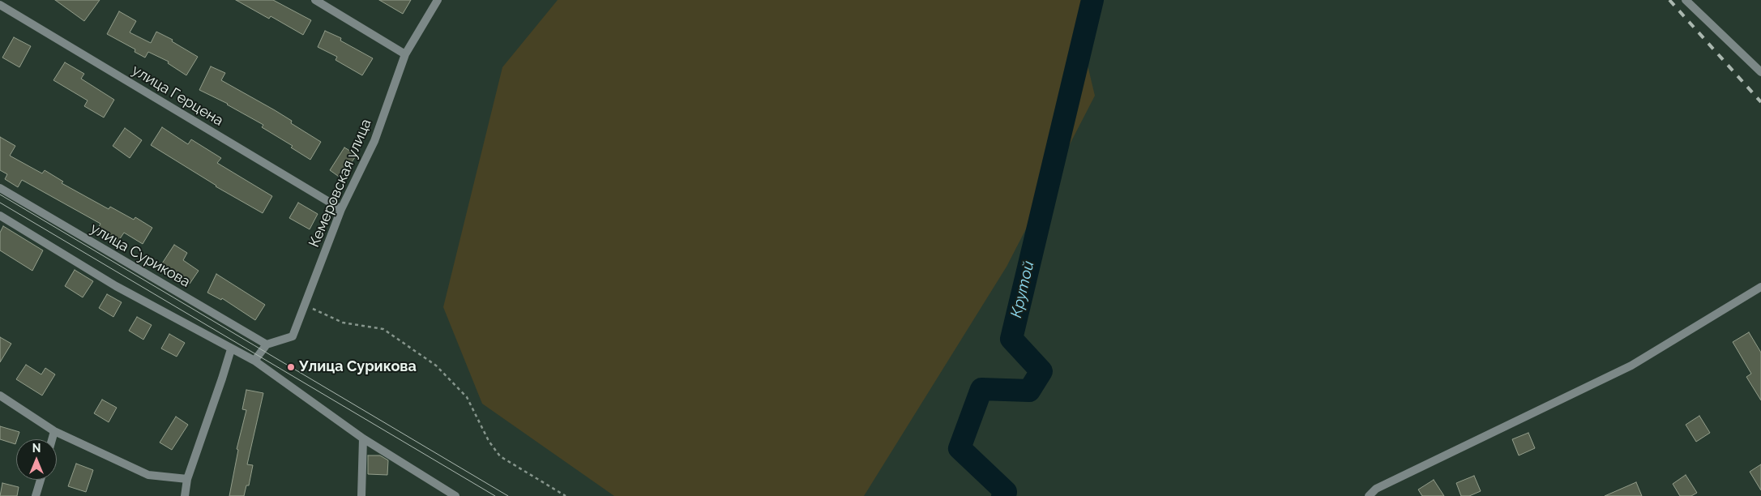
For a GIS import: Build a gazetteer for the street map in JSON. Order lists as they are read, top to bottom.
{
  "streets": {
    "street": ["улица Герцена", "Кемеровская улица", "улица Сурикова"]
  },
  "crossings": [
    ["улица Герцена", "Кемеровская улица"],
    ["Кемеровская улица", "улица Сурикова"]
  ],
  "water": ["Крутой"],
  "places": ["Улица Сурикова"],
  "north": "top"
}
